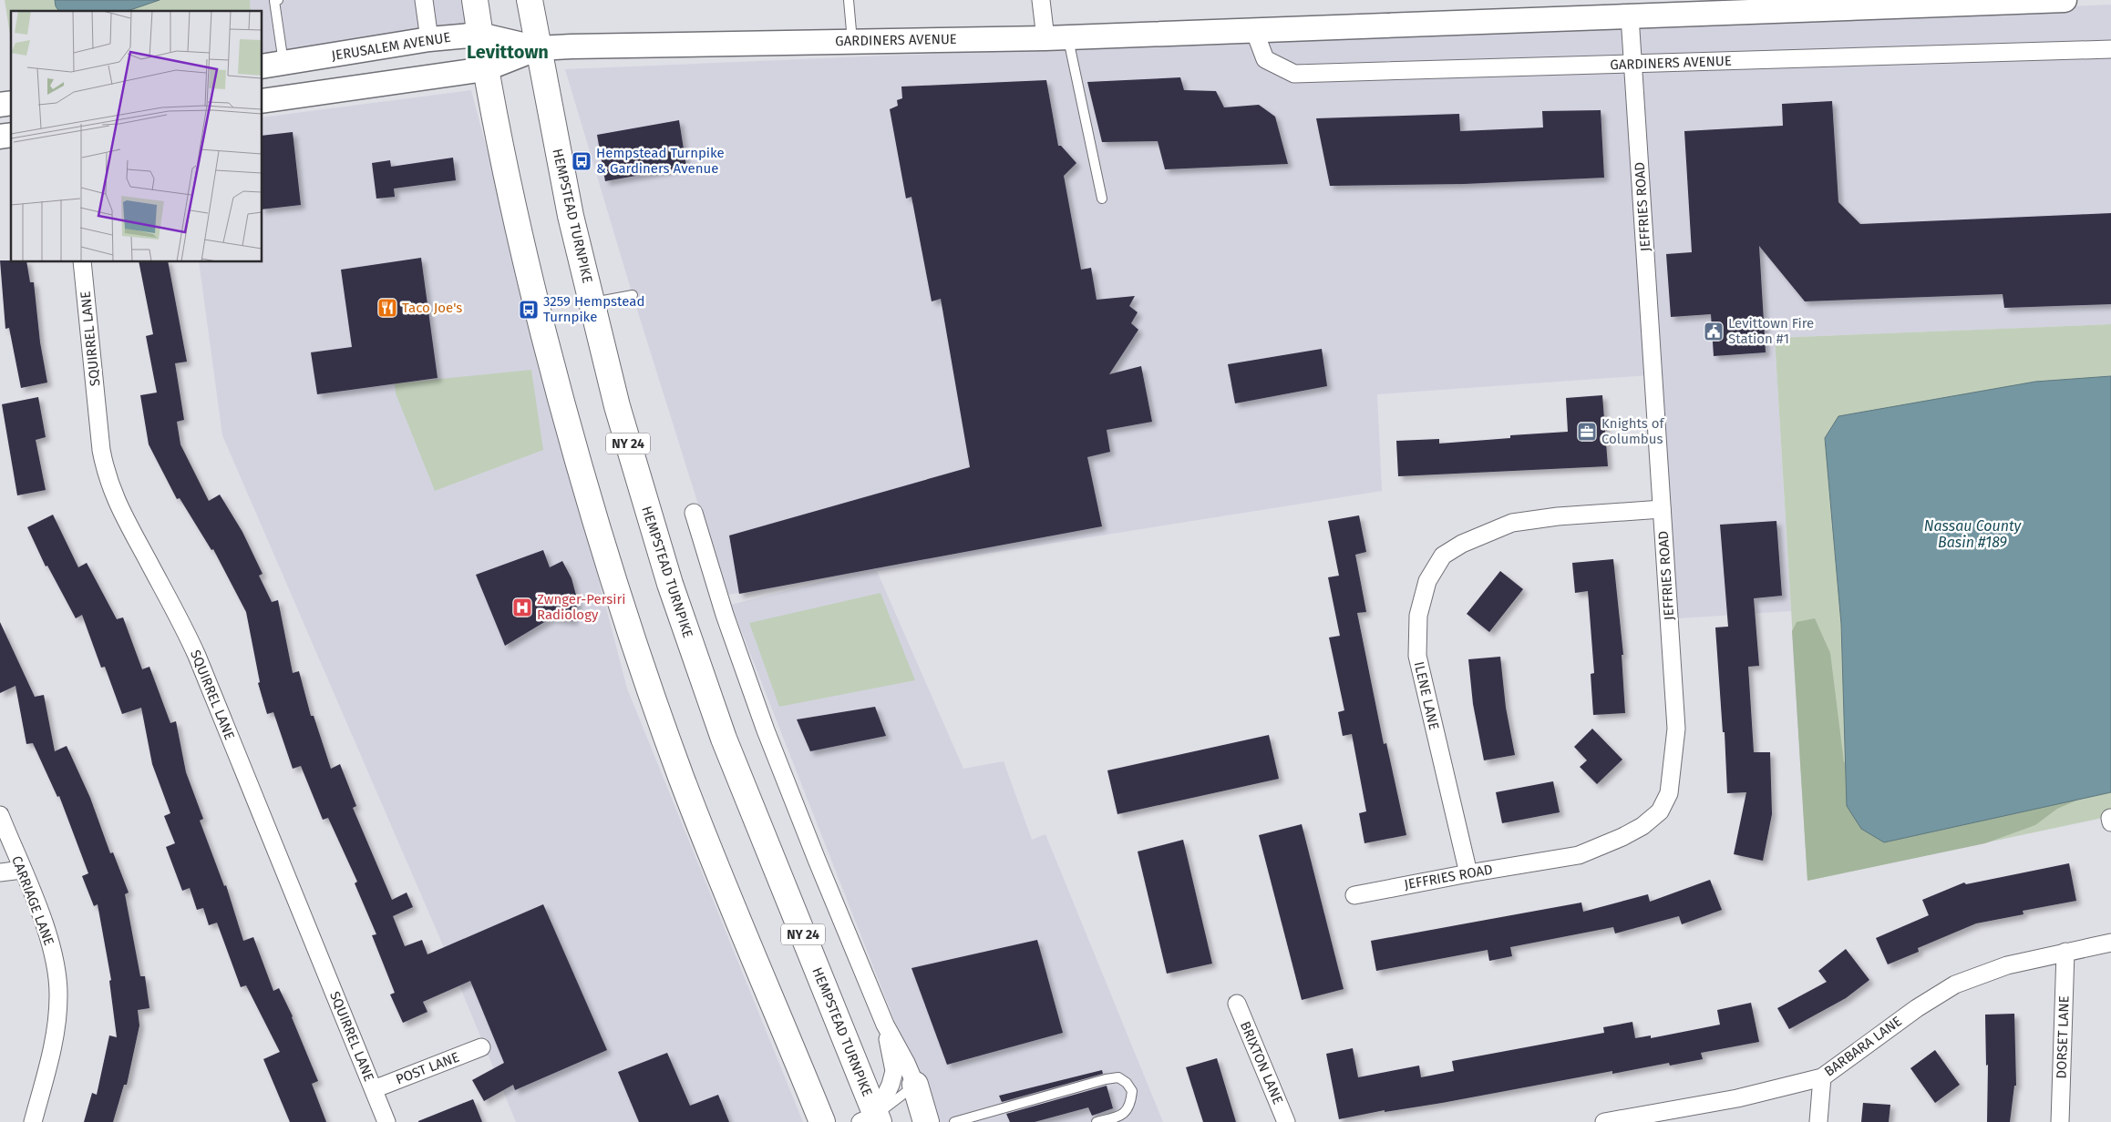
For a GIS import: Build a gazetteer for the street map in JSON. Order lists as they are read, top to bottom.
{
  "streets": {
    "main road": [
      "GARDINERS AVENUE",
      "JERUSALEM AVENUE",
      "HEMPSTEAD TURNPIKE",
      "NY 24"
    ],
    "street": [
      "JEFFRIES ROAD",
      "SQUIRREL LANE",
      "ILENE LANE",
      "CARRIAGE LANE",
      "DORSET LANE",
      "BARBARA LANE",
      "BRIXTON LANE",
      "POST LANE"
    ]
  },
  "crossings": [
    ["GARDINERS AVENUE", "JERUSALEM AVENUE"],
    ["GARDINERS AVENUE", "JEFFRIES ROAD"],
    ["GARDINERS AVENUE", "HEMPSTEAD TURNPIKE"],
    ["JERUSALEM AVENUE", "HEMPSTEAD TURNPIKE"],
    ["JEFFRIES ROAD", "ILENE LANE"],
    ["SQUIRREL LANE", "POST LANE"],
    ["DORSET LANE", "BARBARA LANE"]
  ],
  "districts": ["Levittown"],
  "water": ["Nassau County Basin #189"],
  "places": {
    "bus stop": ["Hempstead Turnpike & Gardiners Avenue", "3259 Hempstead Turnpike"],
    "restaurant": ["Taco Joe's"],
    "public building": ["Levittown Fire Station #1"],
    "office": ["Knights of Columbus"],
    "hospital": ["Zwnger-Persiri Radiology"]
  }
}
